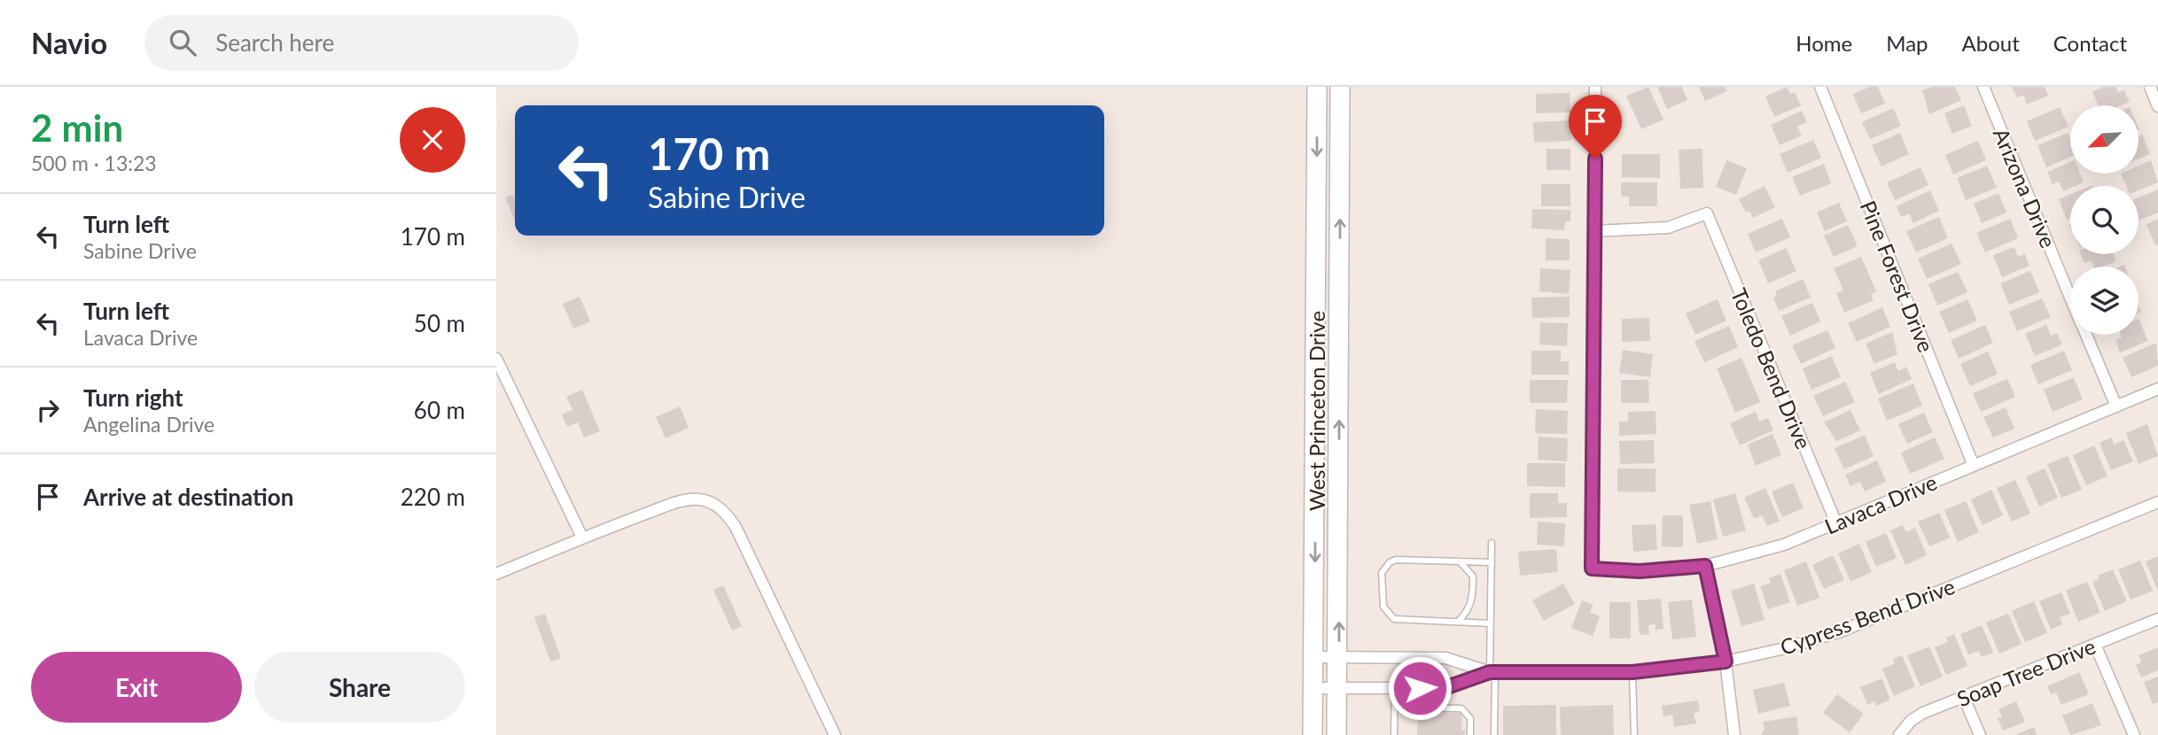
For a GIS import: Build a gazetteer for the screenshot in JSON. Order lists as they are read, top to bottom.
{
  "streets": {
    "highway": ["West Princeton Drive"],
    "street": [
      "Arizona Drive",
      "Pine Forest Drive",
      "Toledo Bend Drive",
      "Lavaca Drive",
      "Cypress Bend Drive",
      "Soap Tree Drive"
    ]
  },
  "crossings": [
    ["Arizona Drive", "Lavaca Drive"],
    ["Pine Forest Drive", "Lavaca Drive"],
    ["Toledo Bend Drive", "Lavaca Drive"],
    ["West Princeton Drive", "Cypress Bend Drive"]
  ],
  "north": "bottom left",
  "page": {
    "header": "Navio",
    "search": "Search here",
    "nav": [
      "Home",
      "Map",
      "About",
      "Contact"
    ],
    "heading": ["2 min", "500 m · 13:23"],
    "turn": ["170 m", "Sabine Drive"],
    "list": [
      {
        "name": "Turn left",
        "note": "Sabine Drive",
        "value": "170 m"
      },
      {
        "name": "Turn left",
        "note": "Lavaca Drive",
        "value": "50 m"
      },
      {
        "name": "Turn right",
        "note": "Angelina Drive",
        "value": "60 m"
      },
      {
        "name": "Arrive at destination",
        "value": "220 m"
      }
    ],
    "buttons": ["Exit", "Share"]
  }
}
